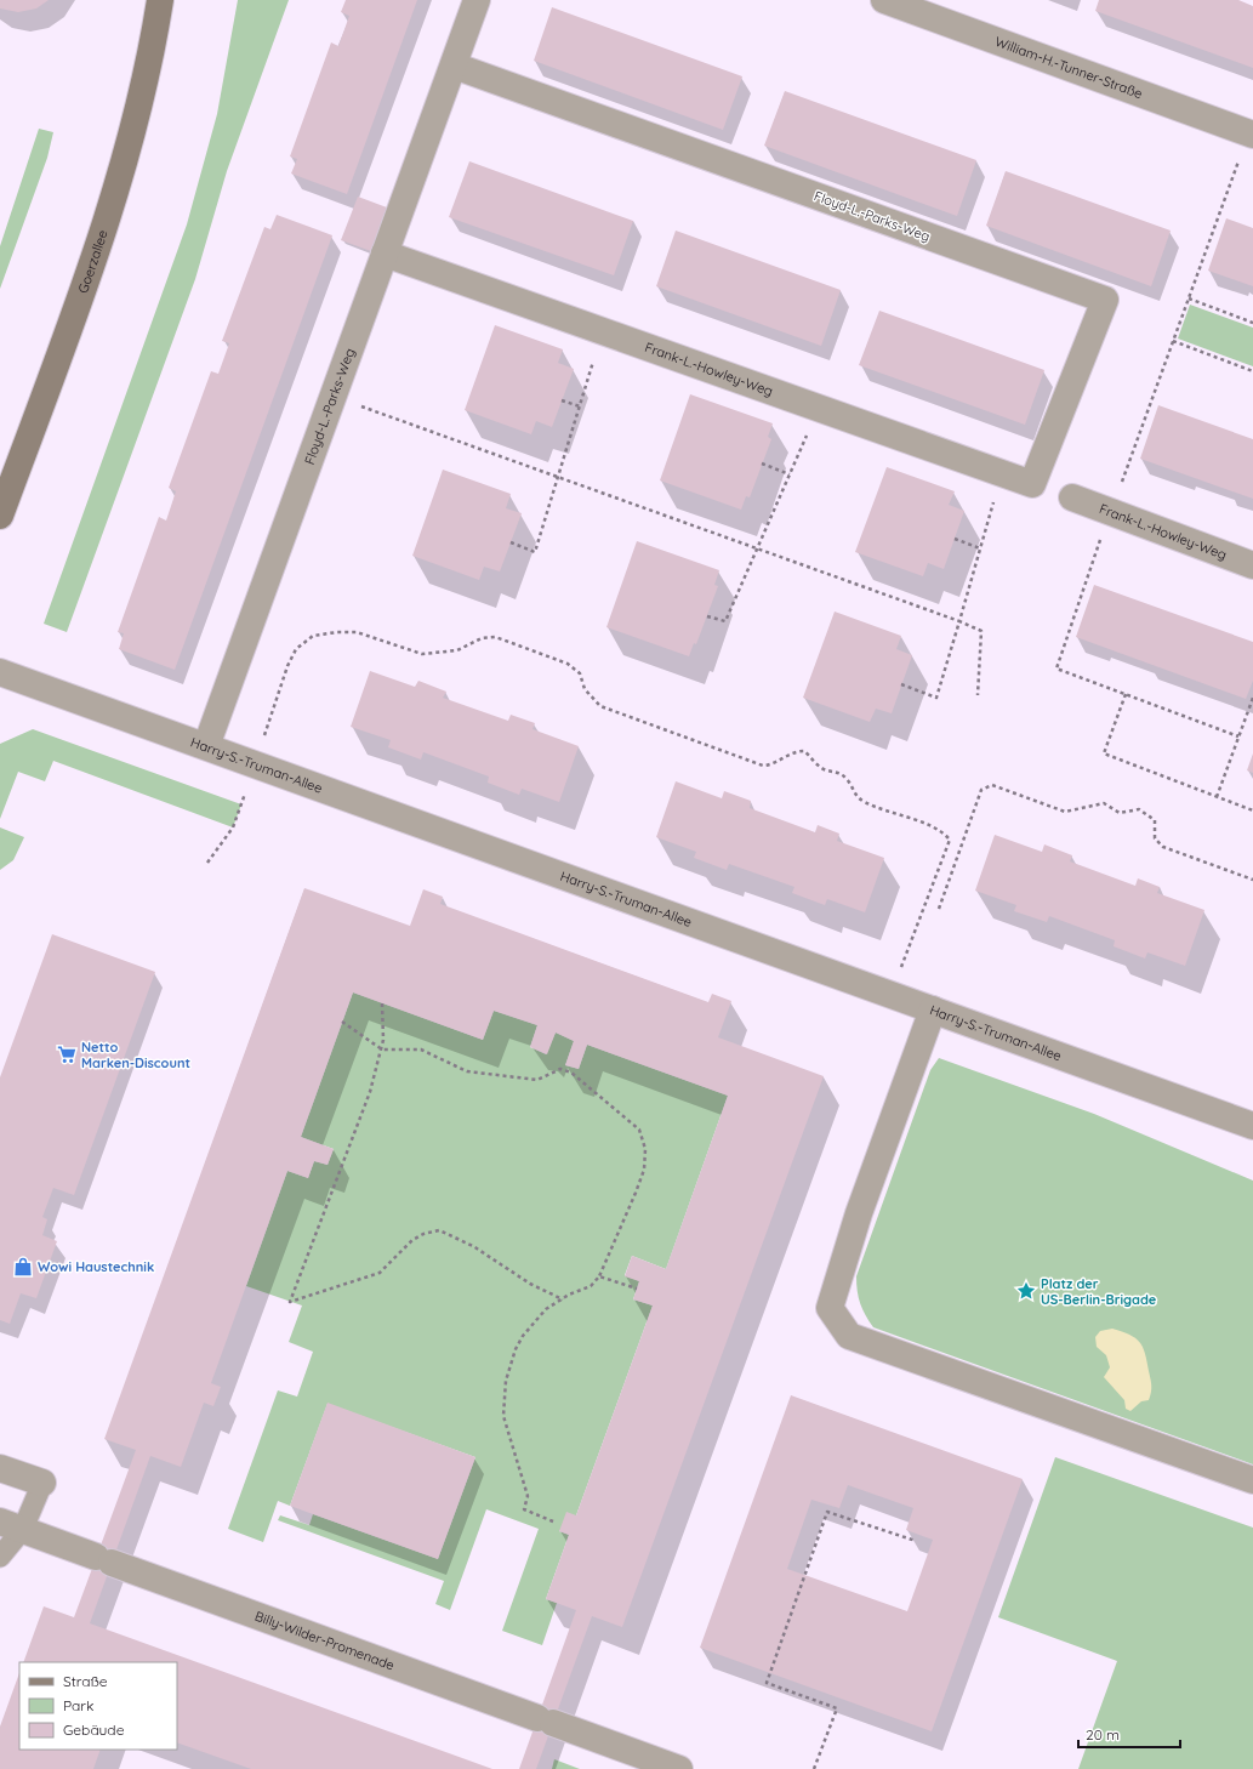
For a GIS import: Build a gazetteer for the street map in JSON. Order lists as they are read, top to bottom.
{
  "streets": {
    "main road": ["Goerzallee"],
    "street": [
      "William-H.-Tunner-Straße",
      "Floyd-L.-Parks-Weg",
      "Frank-L.-Howley-Weg",
      "Harry-S.-Truman-Allee",
      "Billy-Wilder-Promenade"
    ]
  },
  "crossings": [
    ["Floyd-L.-Parks-Weg", "Frank-L.-Howley-Weg"],
    ["Floyd-L.-Parks-Weg", "Harry-S.-Truman-Allee"]
  ],
  "places": {
    "supermarket": ["Netto Marken-Discount"],
    "shop": ["Wowi Haustechnik"],
    "place": ["Platz der US-Berlin-Brigade"]
  },
  "legend": ["Straße", "Park", "Gebäude"],
  "scale_bar": "20 m"
}
